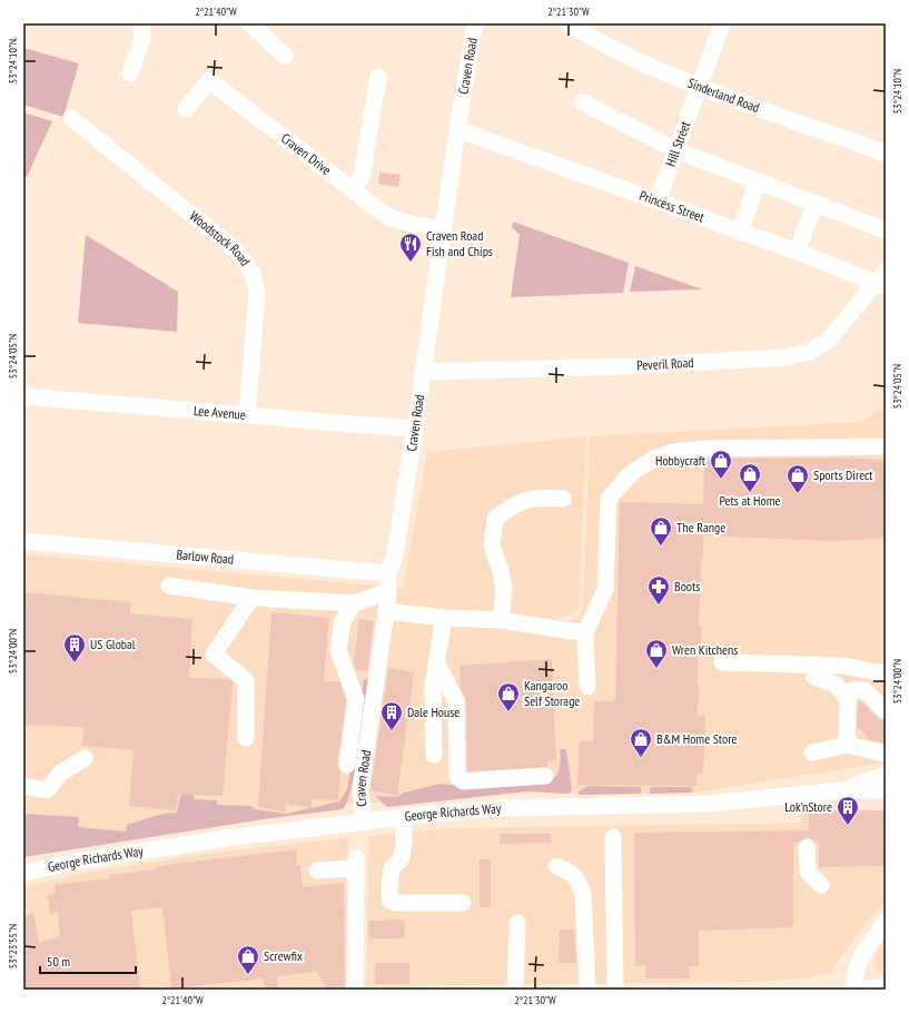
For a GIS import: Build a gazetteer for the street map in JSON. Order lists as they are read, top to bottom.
{
  "streets": {
    "street": [
      "Craven Road",
      "Sinderland Road",
      "Hill Street",
      "Craven Drive",
      "Princess Street",
      "Woodstock Road",
      "Peveril Road",
      "Lee Avenue",
      "Barlow Road",
      "George Richards Way"
    ]
  },
  "crossings": [
    ["Craven Road", "Craven Drive"],
    ["Craven Road", "Princess Street"],
    ["Craven Road", "Peveril Road"],
    ["Craven Road", "Lee Avenue"],
    ["Craven Road", "Barlow Road"],
    ["Craven Road", "George Richards Way"],
    ["Sinderland Road", "Hill Street"],
    ["Hill Street", "Princess Street"],
    ["Princess Street", "Peveril Road"],
    ["Woodstock Road", "Lee Avenue"]
  ],
  "places": {
    "restaurant": ["Craven Road Fish and Chips"],
    "shop": [
      "Hobbycraft",
      "Pets at Home",
      "Sports Direct",
      "The Range",
      "Wren Kitchens",
      "Kangaroo Self Storage",
      "B&M Home Store",
      "Screwfix"
    ],
    "pharmacy": ["Boots"],
    "building": ["US Global", "Dale House", "Lok’nStore"]
  },
  "scale_bar": "50 m",
  "coordinates": [
    "2°21'40\"W",
    "2°21'30\"W",
    "53°24'10\"N",
    "53°24'05\"N",
    "53°24'00\"N",
    "53°23'55\"N"
  ]
}
